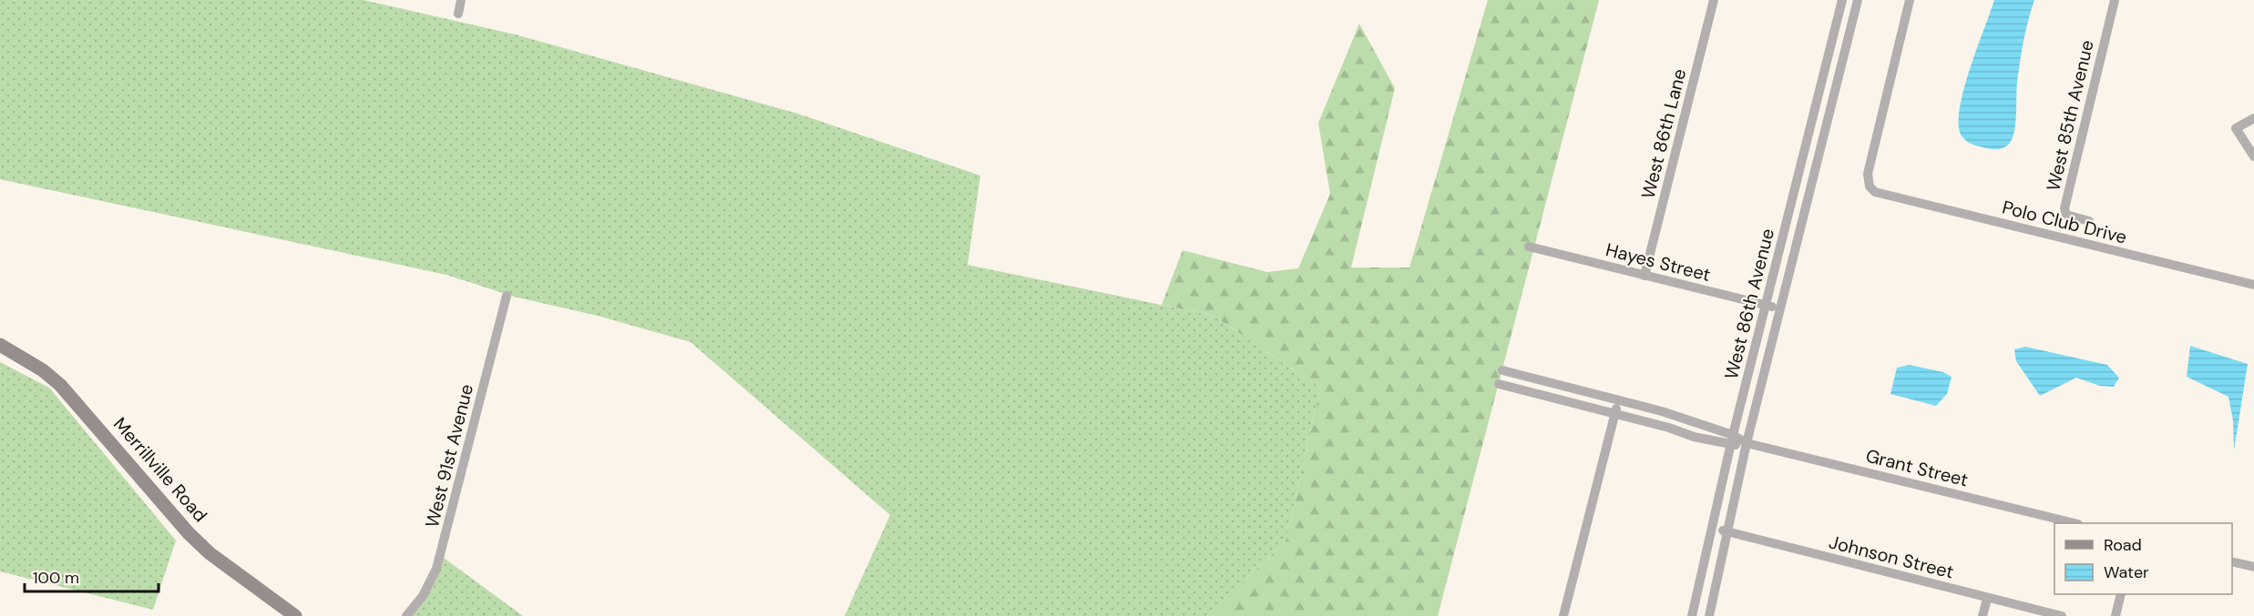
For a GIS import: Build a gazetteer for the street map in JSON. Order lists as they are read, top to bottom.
{
  "streets": {
    "street": [
      "West 85th Avenue",
      "West 86th Lane",
      "Polo Club Drive",
      "Hayes Street",
      "West 86th Avenue",
      "West 91st Avenue",
      "Grant Street",
      "Merrillville Road",
      "Johnson Street"
    ]
  },
  "crossings": [
    ["West 86th Lane", "Hayes Street"],
    ["Hayes Street", "West 86th Avenue"],
    ["West 86th Avenue", "Grant Street"],
    ["West 86th Avenue", "Johnson Street"]
  ],
  "legend": ["Road", "Water"],
  "scale_bar": "100 m"
}
